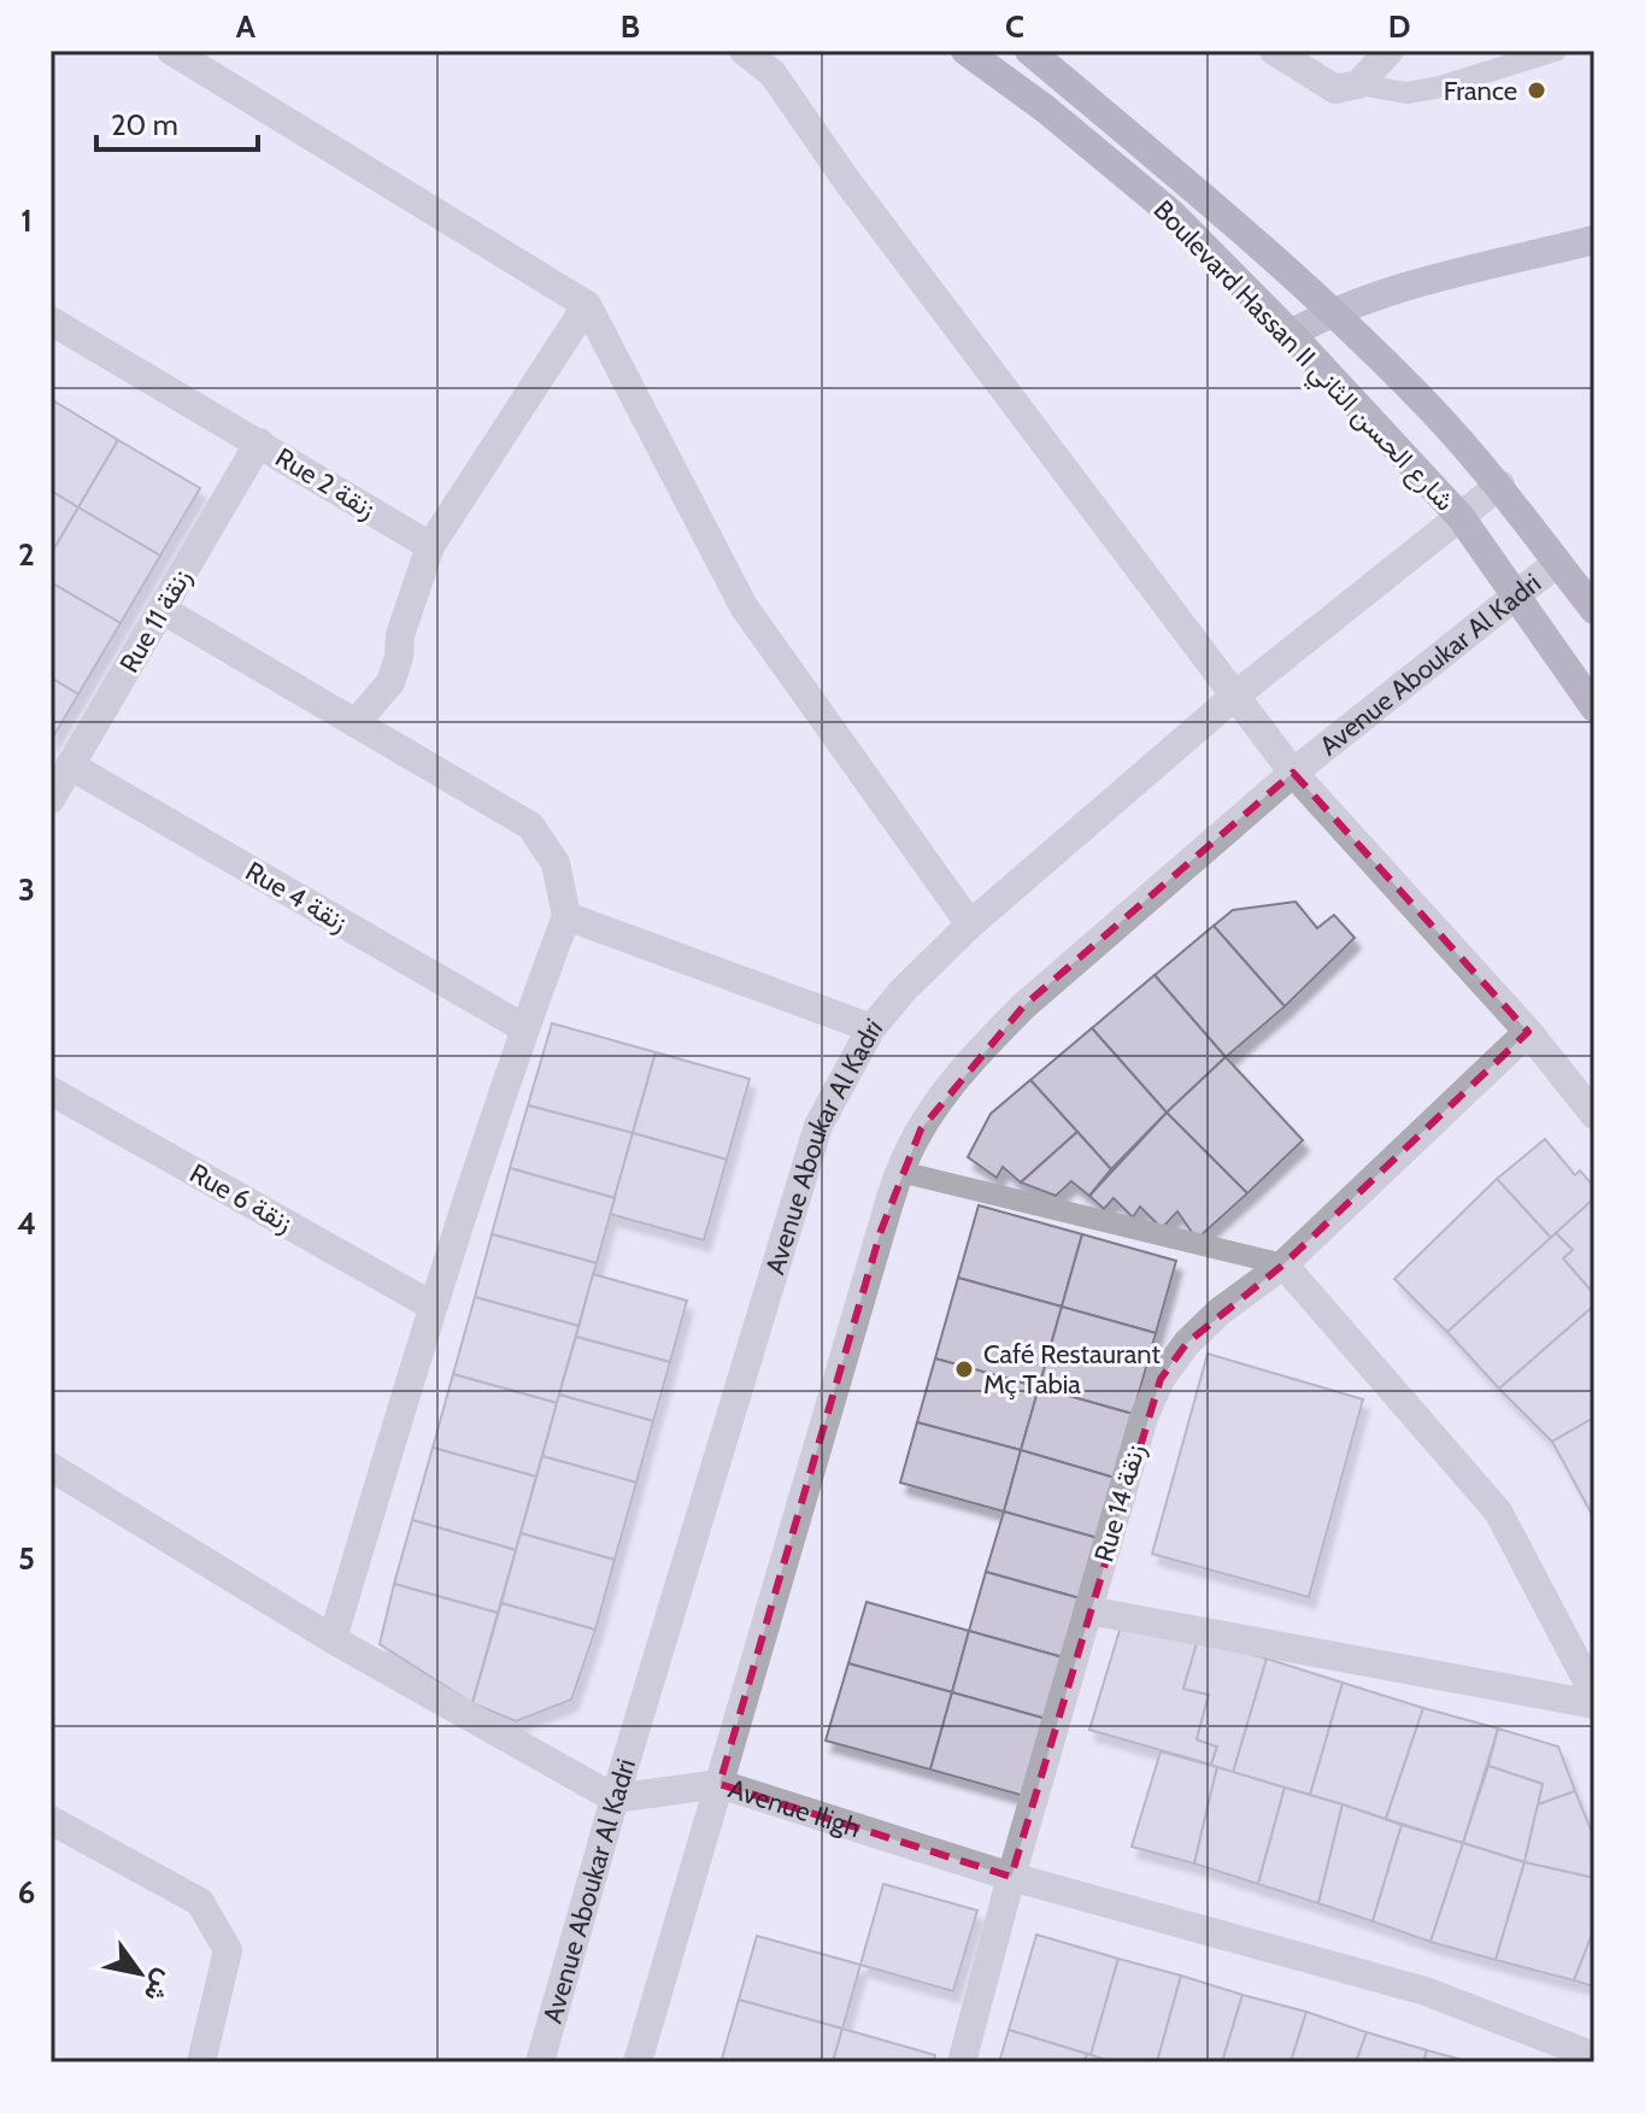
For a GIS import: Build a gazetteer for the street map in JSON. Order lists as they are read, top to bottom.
{
  "streets": {
    "main road": ["Boulevard Hassan II شارع الحسن الثاني"],
    "street": [
      "Rue 2 زنقة",
      "Rue 11 زنقة",
      "Avenue Aboukar Al Kadri",
      "Rue 4 زنقة",
      "Rue 6 زنقة",
      "Rue 14 زنقة",
      "Avenue Iligh"
    ]
  },
  "crossings": [
    ["Boulevard Hassan II شارع الحسن الثاني", "Avenue Aboukar Al Kadri"],
    ["Rue 2 زنقة", "Rue 11 زنقة"],
    ["Rue 11 زنقة", "Rue 4 زنقة"],
    ["Avenue Aboukar Al Kadri", "Avenue Iligh"],
    ["Rue 14 زنقة", "Avenue Iligh"]
  ],
  "places": ["France", "Café Restaurant Mç Tabia"],
  "scale_bar": "20 m",
  "north": "bottom right",
  "grid": {
    "columns": [
      "A",
      "B",
      "C",
      "D"
    ],
    "rows": [
      "1",
      "2",
      "3",
      "4",
      "5",
      "6"
    ]
  }
}
